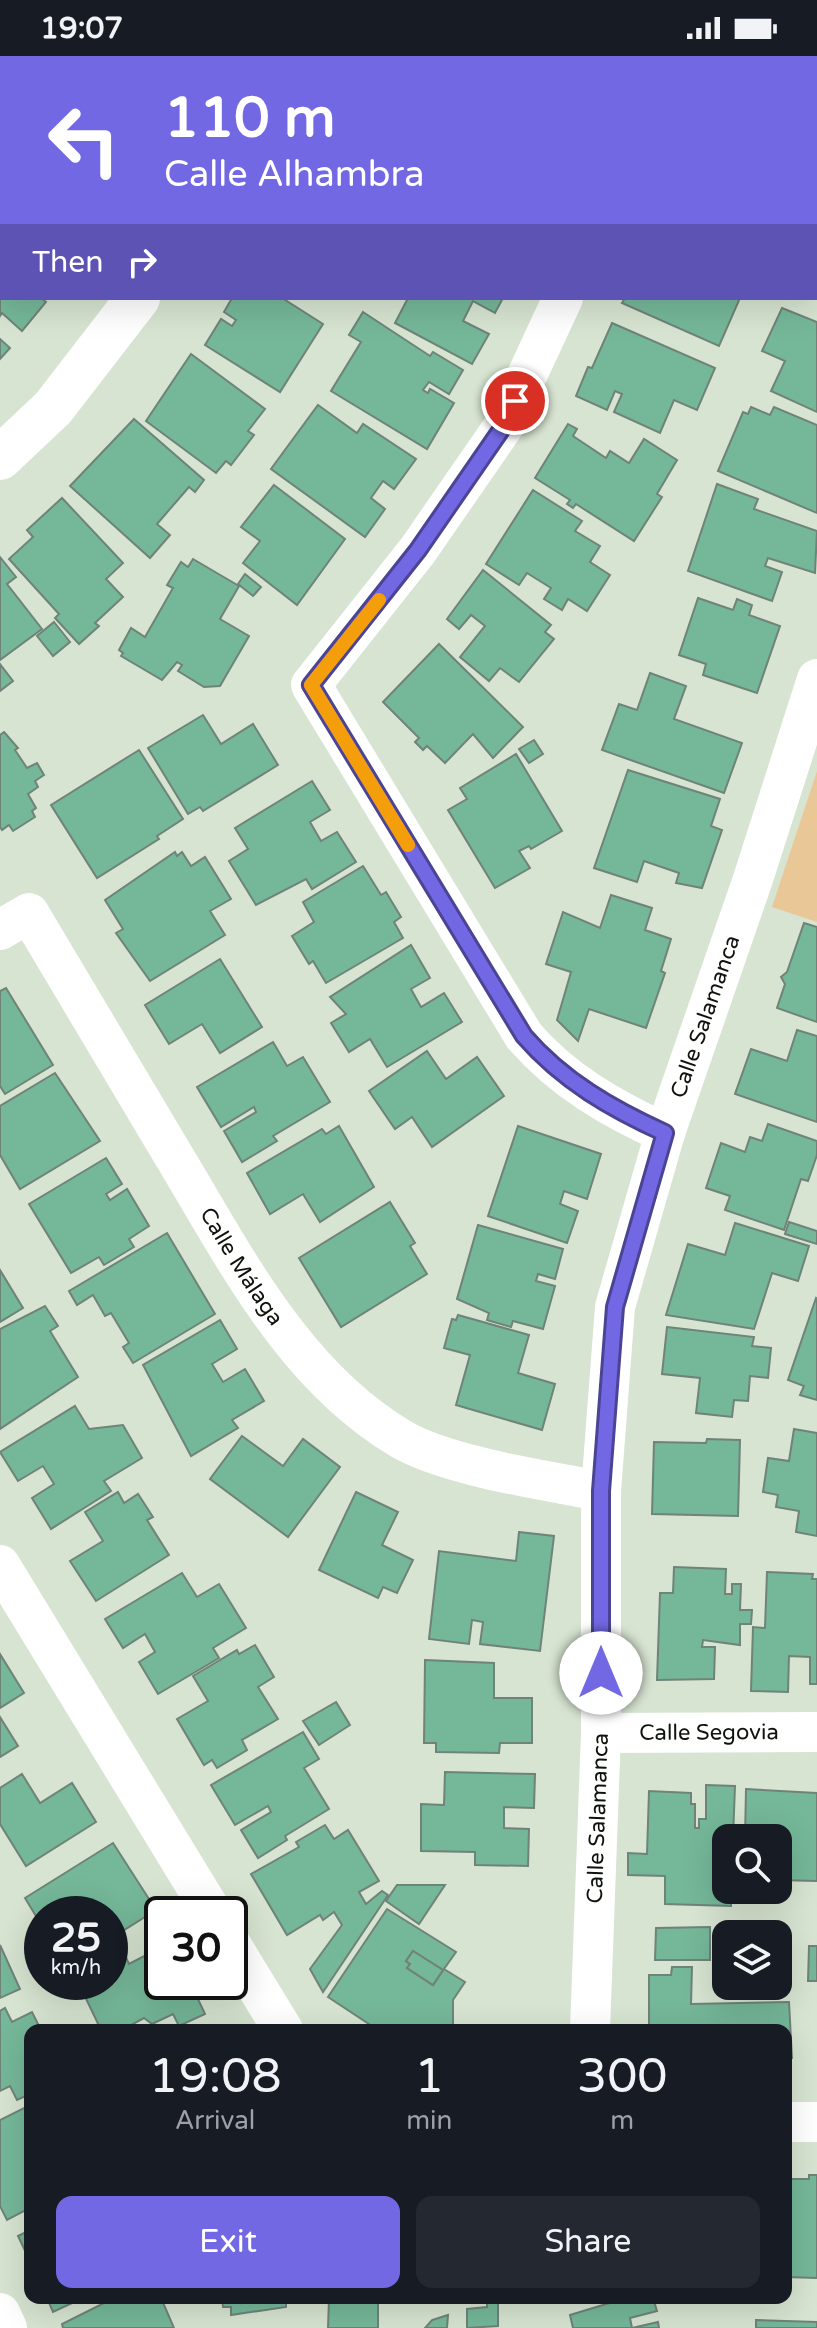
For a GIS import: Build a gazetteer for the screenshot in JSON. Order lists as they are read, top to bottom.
{
  "streets": {
    "street": ["Calle Salamanca", "Calle Málaga", "Calle Segovia"]
  },
  "crossings": [
    ["Calle Salamanca", "Calle Málaga"],
    ["Calle Salamanca", "Calle Segovia"]
  ],
  "page": {
    "status": "19:07",
    "turn": ["110 m", "Calle Alhambra"],
    "then": "Then",
    "speed": "25 km/h",
    "limit": "30",
    "eta": [
      "19:08",
      "Arrival",
      "1",
      "min",
      "300",
      "m"
    ],
    "buttons": ["Exit", "Share"]
  }
}
